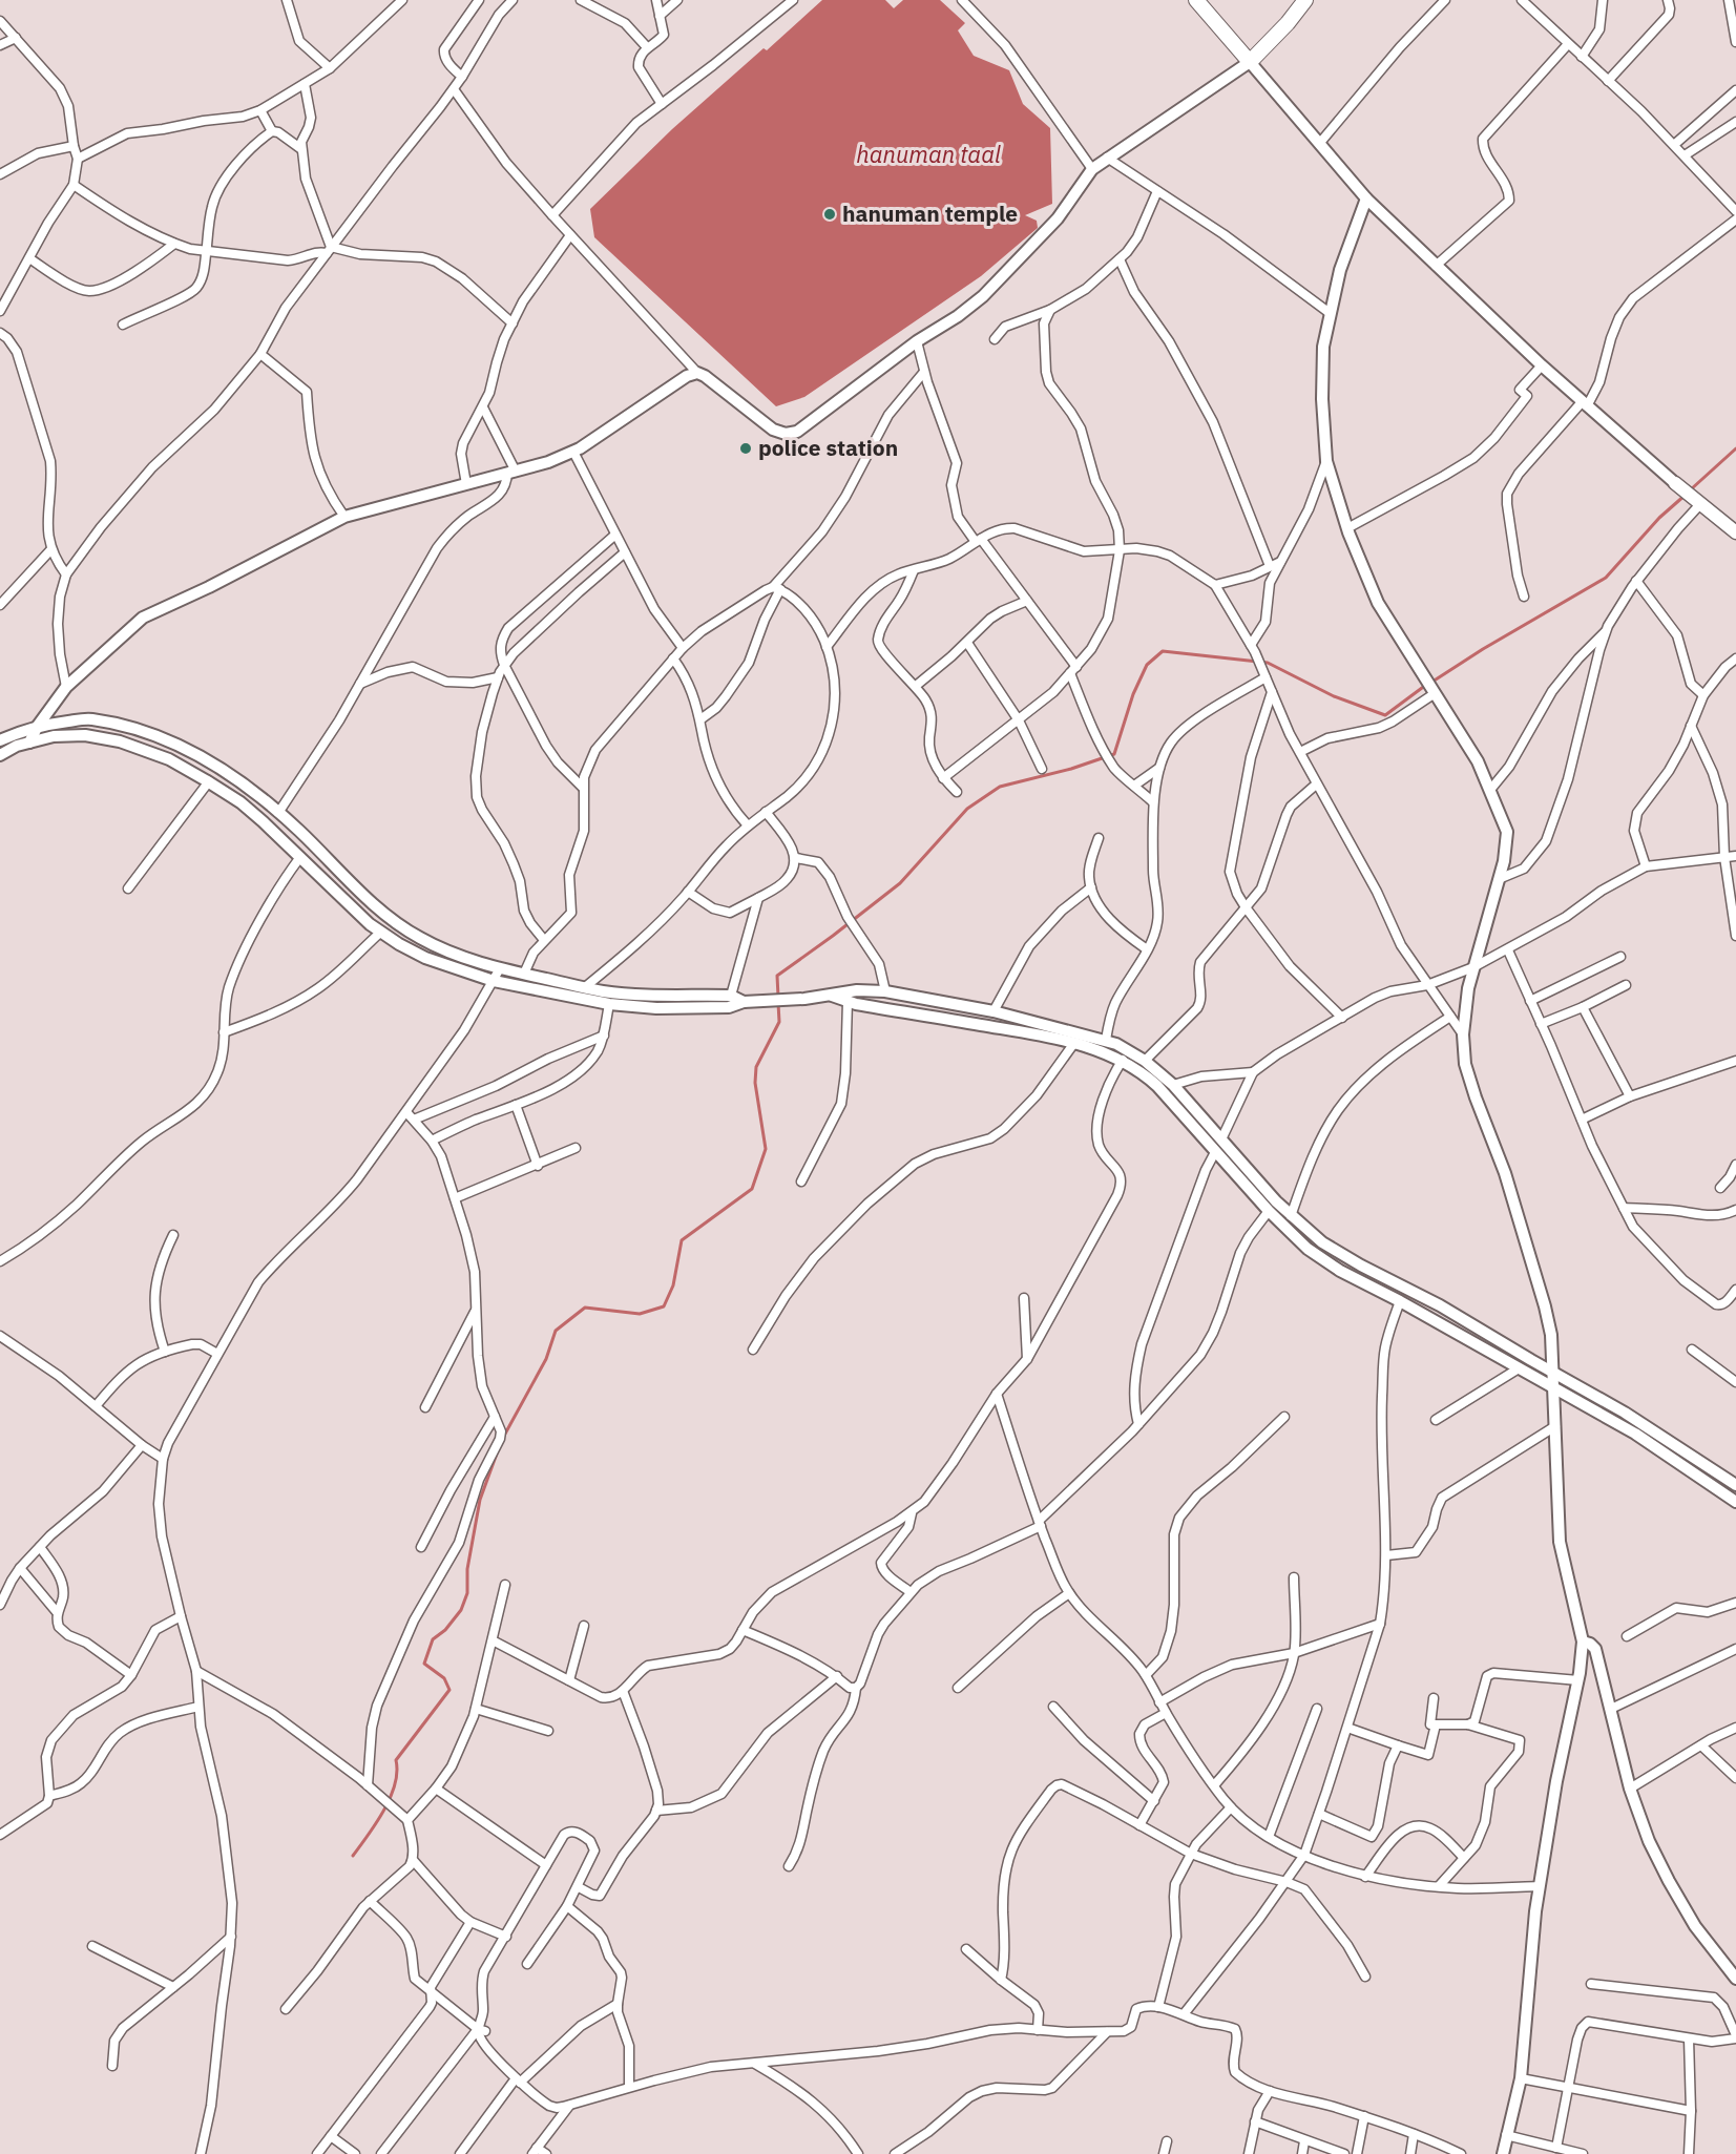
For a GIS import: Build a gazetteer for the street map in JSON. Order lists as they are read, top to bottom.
{
  "water": ["hanuman taal"],
  "places": ["hanuman temple", "police station"]
}
